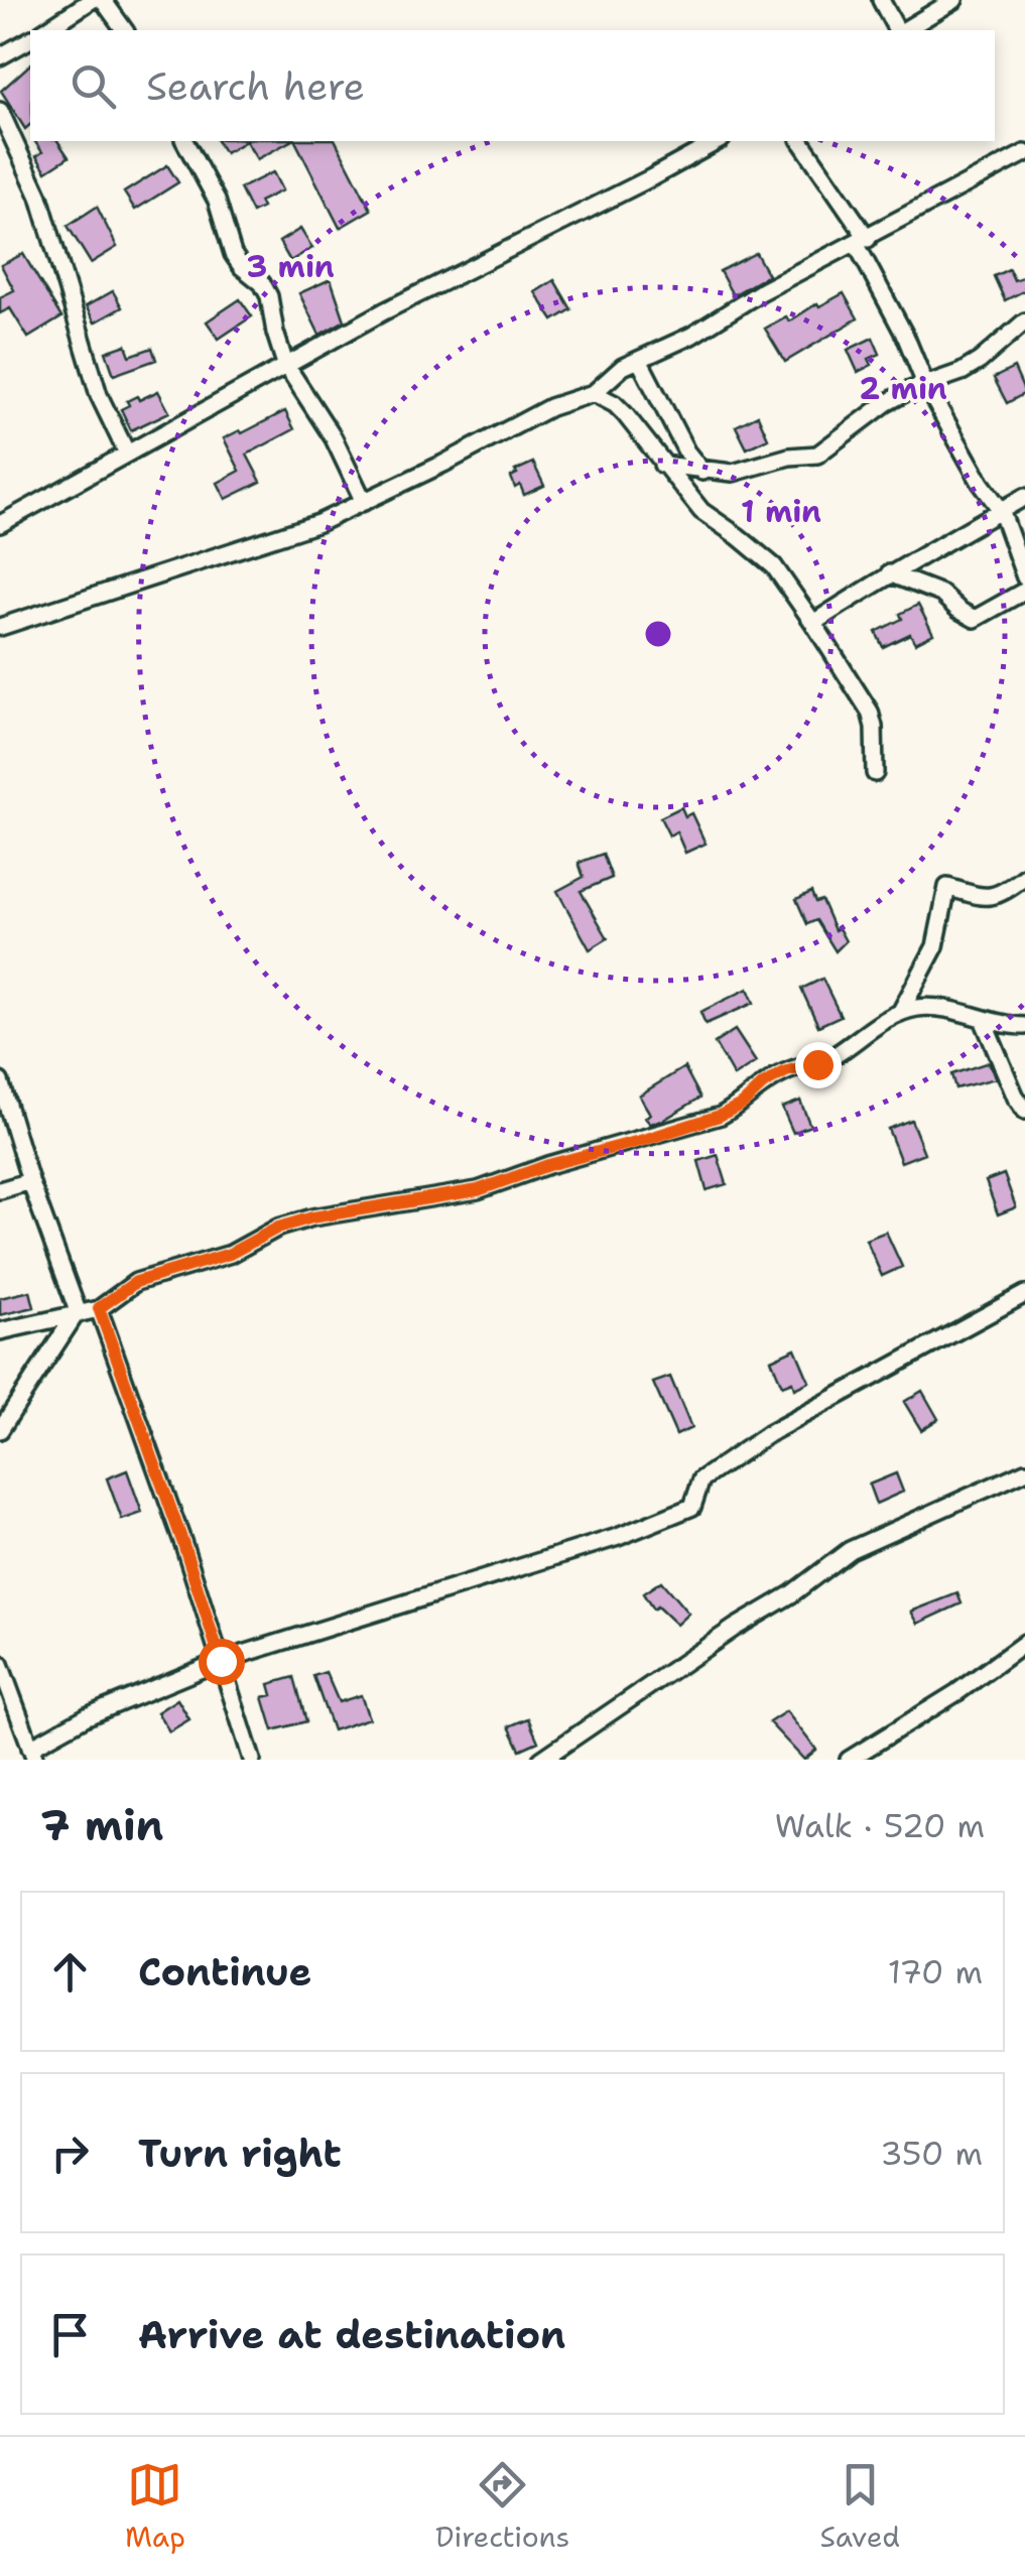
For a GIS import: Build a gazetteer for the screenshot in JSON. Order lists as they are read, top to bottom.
{
  "page": {
    "search": "Search here",
    "heading": ["7 min", "Walk · 520 m"],
    "list": [
      ["Continue", "170 m"],
      ["Turn right", "350 m"],
      "Arrive at destination"
    ],
    "nav": ["Map", "Directions", "Saved"]
  },
  "rings": ["3 min", "2 min", "1 min"]
}
